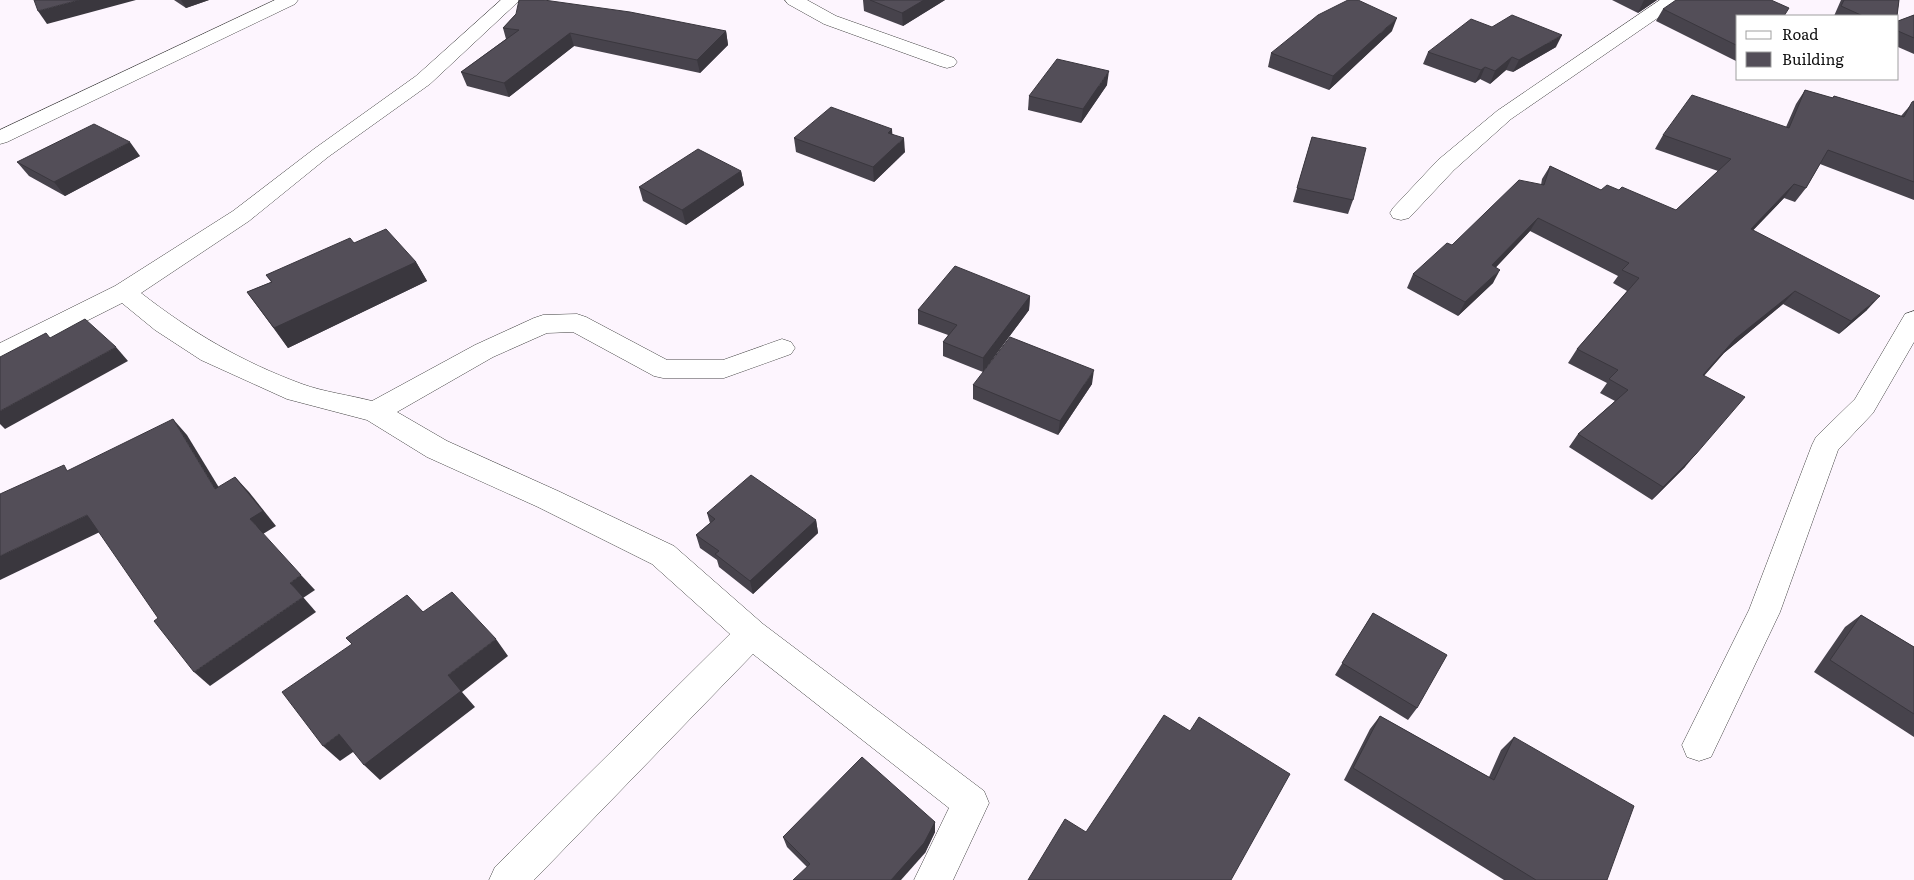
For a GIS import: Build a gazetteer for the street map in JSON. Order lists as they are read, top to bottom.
{
  "legend": ["Road", "Building"]
}
